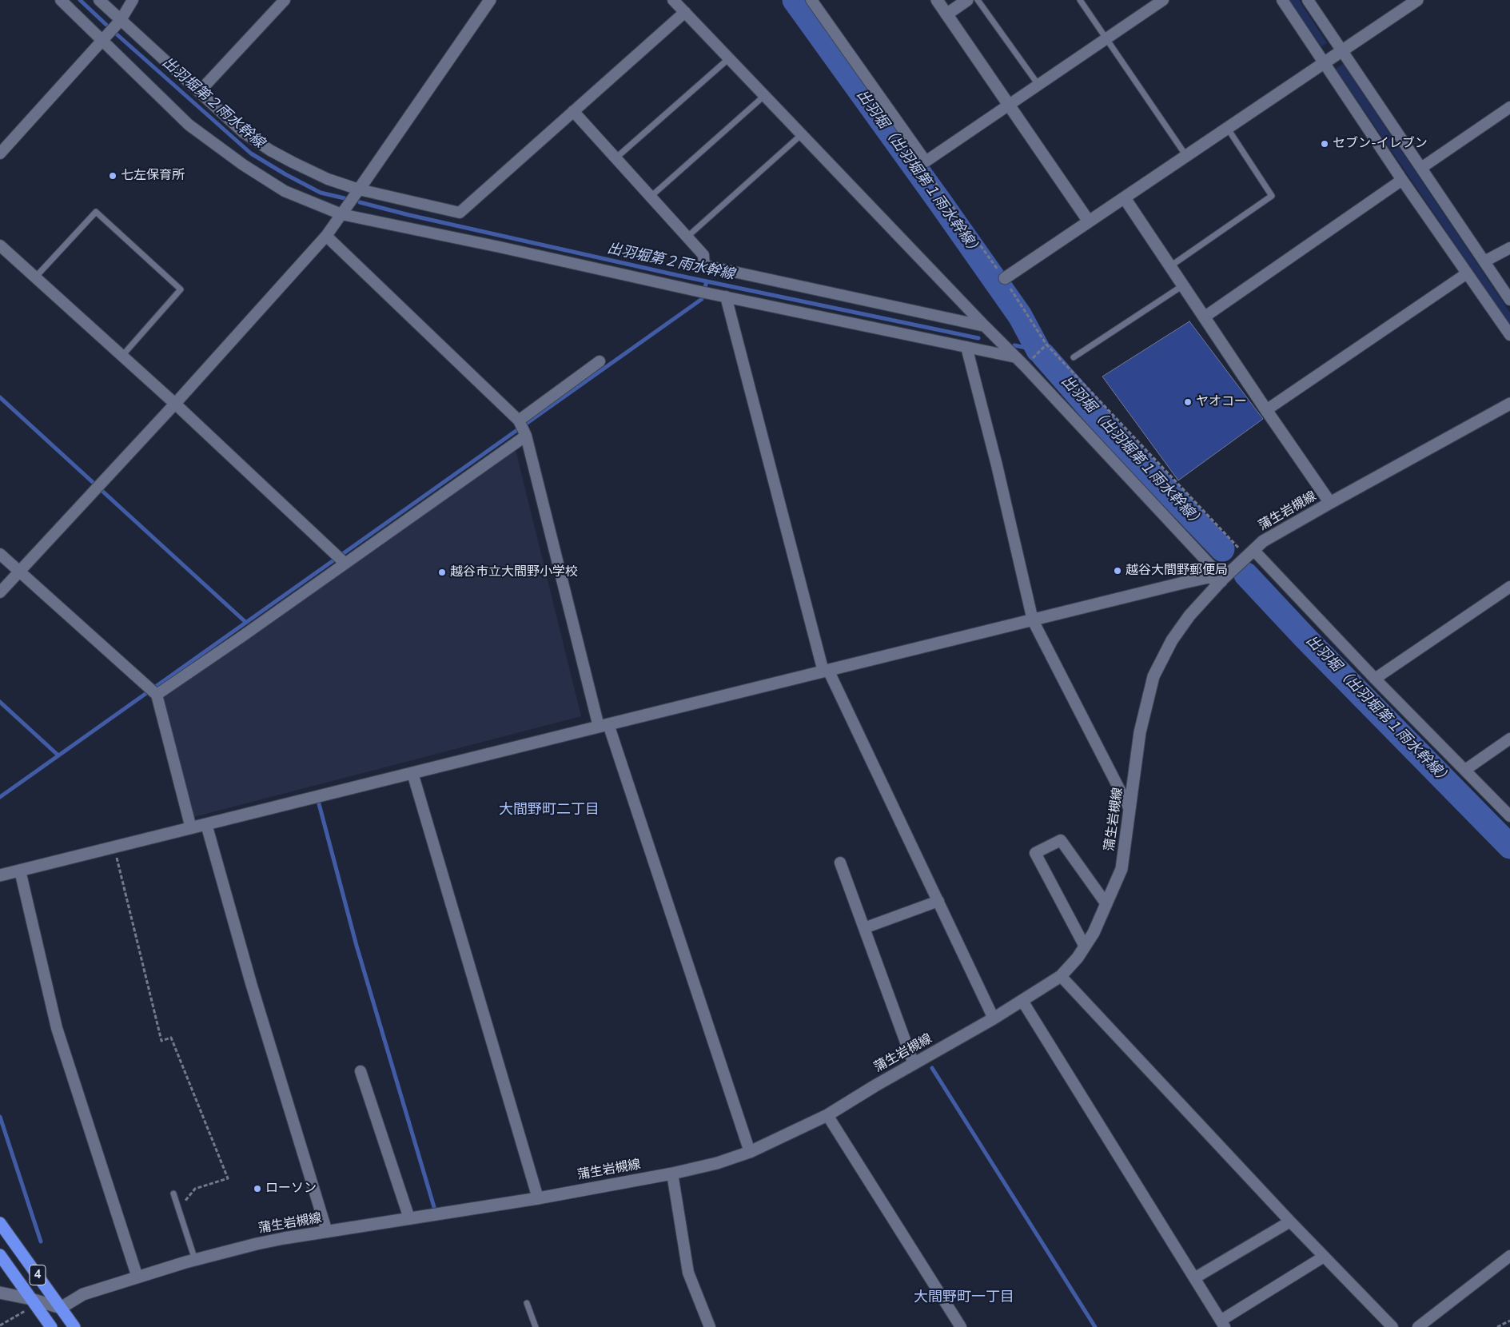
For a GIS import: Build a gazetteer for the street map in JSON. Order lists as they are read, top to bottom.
{
  "streets": {
    "highway": ["4"],
    "street": ["蒲生岩槻線"]
  },
  "crossings": [
    ["蒲生岩槻線", "4"]
  ],
  "districts": ["大間野町二丁目", "大間野町一丁目"],
  "water": ["出羽堀第２雨水幹線", "出羽堀（出羽堀第１雨水幹線）"],
  "places": [
    "セブン-イレブン",
    "七左保育所",
    "ヤオコー",
    "越谷大間野郵便局",
    "越谷市立大間野小学校",
    "ローソン"
  ]
}
